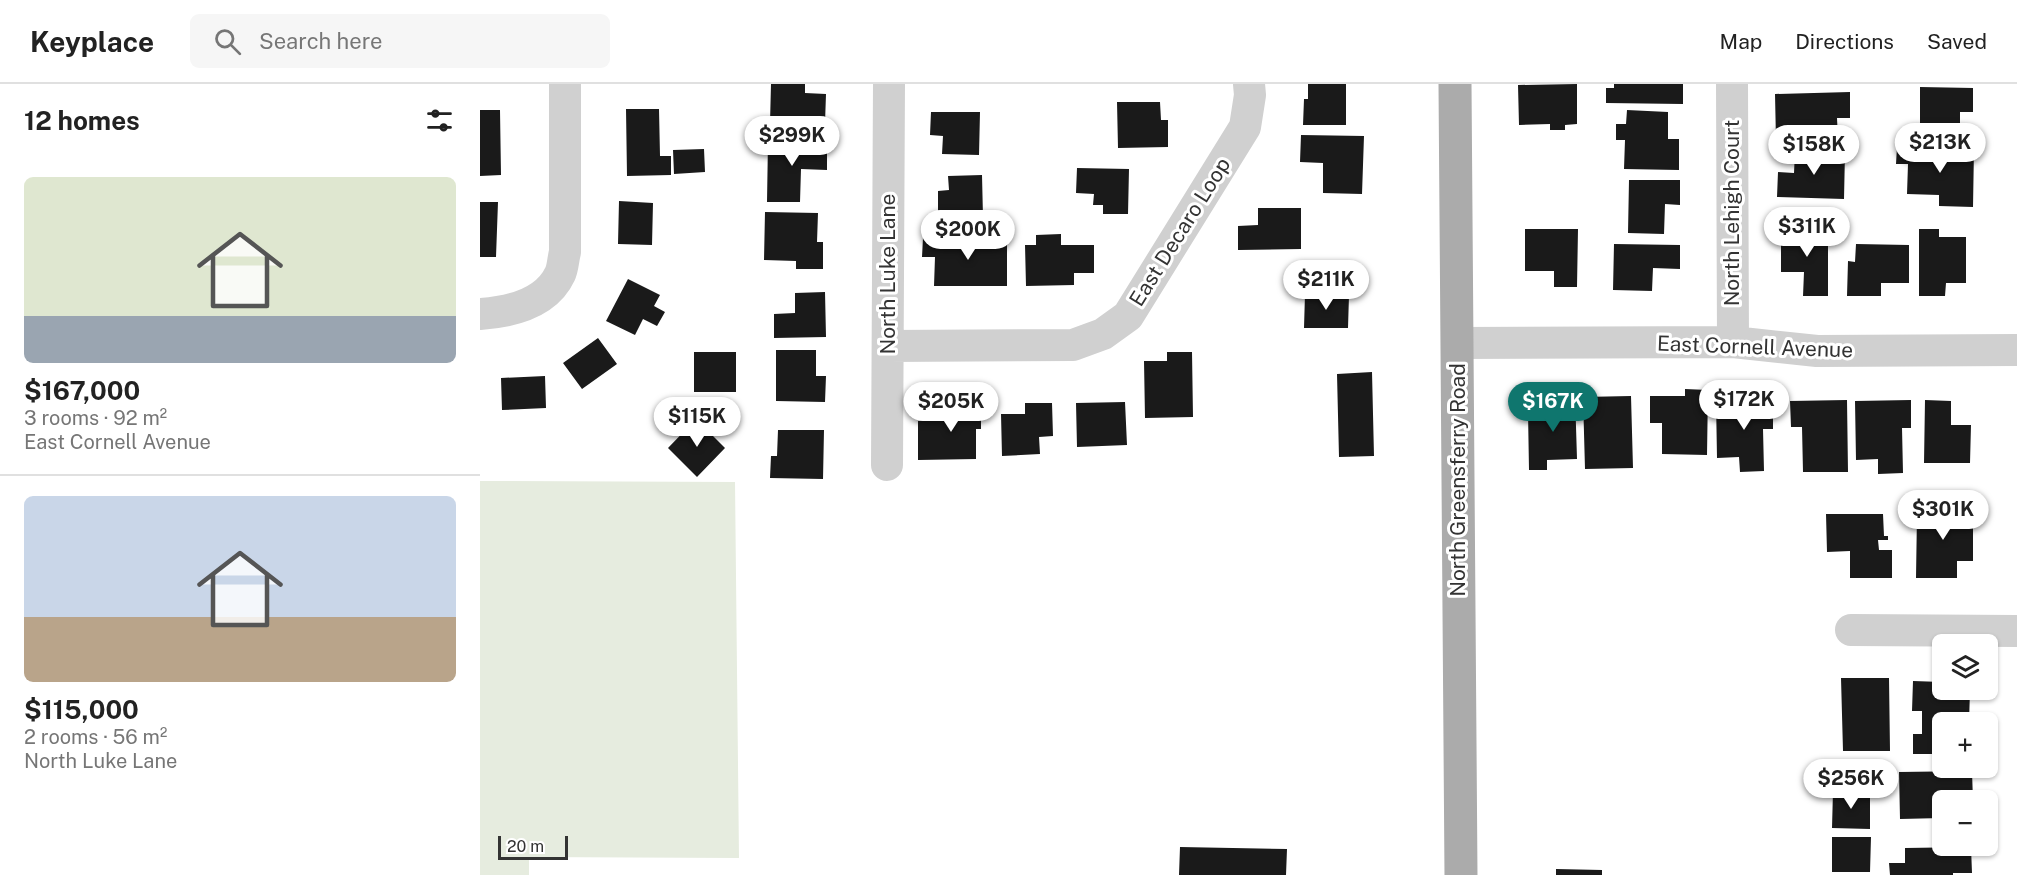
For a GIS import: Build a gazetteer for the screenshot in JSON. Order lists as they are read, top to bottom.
{
  "streets": {
    "main road": ["North Greensferry Road"],
    "street": [
      "North Lehigh Court",
      "East Decaro Loop",
      "North Luke Lane",
      "East Cornell Avenue"
    ]
  },
  "crossings": [
    ["North Lehigh Court", "East Cornell Avenue"],
    ["East Decaro Loop", "North Luke Lane"],
    ["East Cornell Avenue", "North Greensferry Road"]
  ],
  "scale_bar": "20 m",
  "page": {
    "header": "Keyplace",
    "search": "Search here",
    "nav": ["Map", "Directions", "Saved"],
    "heading": "12 homes",
    "price": [
      "$299K",
      "$213K",
      "$158K",
      "$311K",
      "$200K",
      "$211K",
      "$172K",
      "$205K",
      "$167K",
      "$115K",
      "$301K",
      "$256K"
    ],
    "list": [
      {
        "name": "$167,000",
        "note": "3 rooms · 92 m² · East Cornell Avenue"
      },
      {
        "name": "$115,000",
        "note": "2 rooms · 56 m² · North Luke Lane"
      }
    ],
    "map_buttons": ["+", "−"],
    "scale": "20 m"
  }
}
